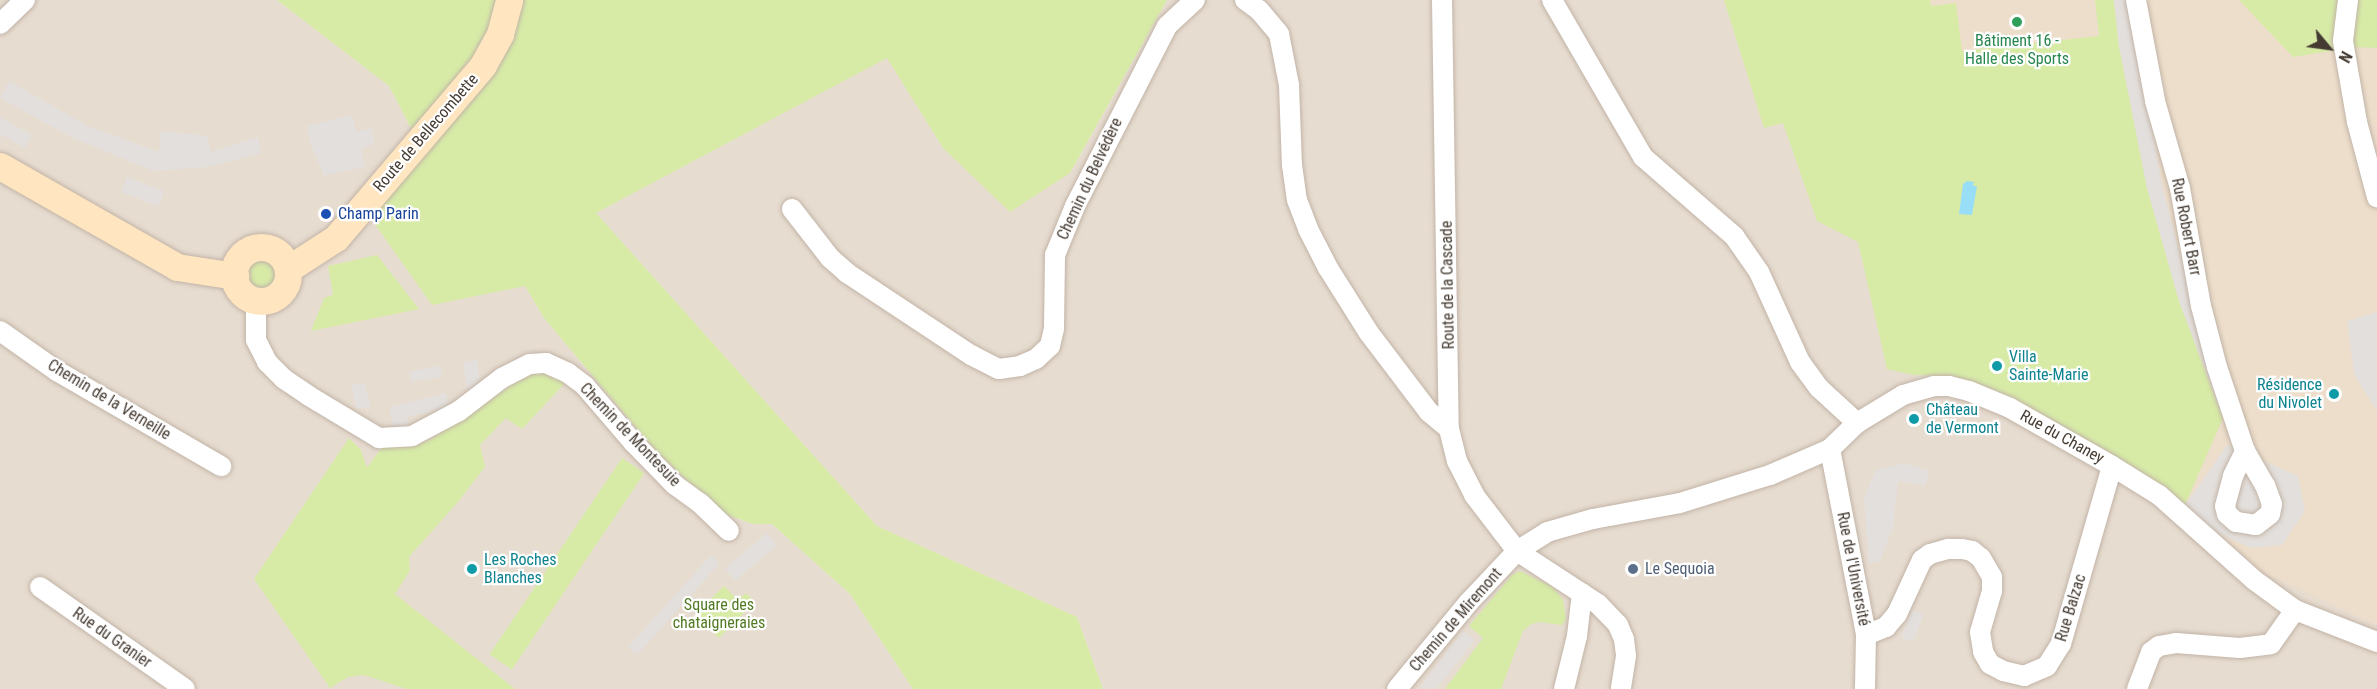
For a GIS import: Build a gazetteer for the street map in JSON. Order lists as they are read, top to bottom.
{
  "streets": {
    "street": [
      "Route de Bellecombette",
      "Chemin du Belvédère",
      "Rue Robert Barr",
      "Route de la Cascade",
      "Chemin de la Verneille",
      "Chemin de Montesuie",
      "Rue du Chaney",
      "Rue de l'Université",
      "Rue Balzac",
      "Chemin de Miremont",
      "Rue du Granier"
    ]
  },
  "crossings": [
    ["Route de Bellecombette", "Chemin de Montesuie"],
    ["Route de la Cascade", "Rue du Chaney"],
    ["Route de la Cascade", "Chemin de Miremont"],
    ["Rue du Chaney", "Rue de l'Université"],
    ["Rue du Chaney", "Rue Balzac"],
    ["Rue du Chaney", "Chemin de Miremont"],
    ["Rue de l'Université", "Rue Balzac"]
  ],
  "parks": ["Square des chataigneraies"],
  "places": [
    "Bâtiment 16 - Halle des Sports",
    "Champ Parin",
    "Villa Sainte-Marie",
    "Résidence du Nivolet",
    "Château de Vermont",
    "Les Roches Blanches",
    "Le Sequoia"
  ],
  "north": "bottom right"
}
